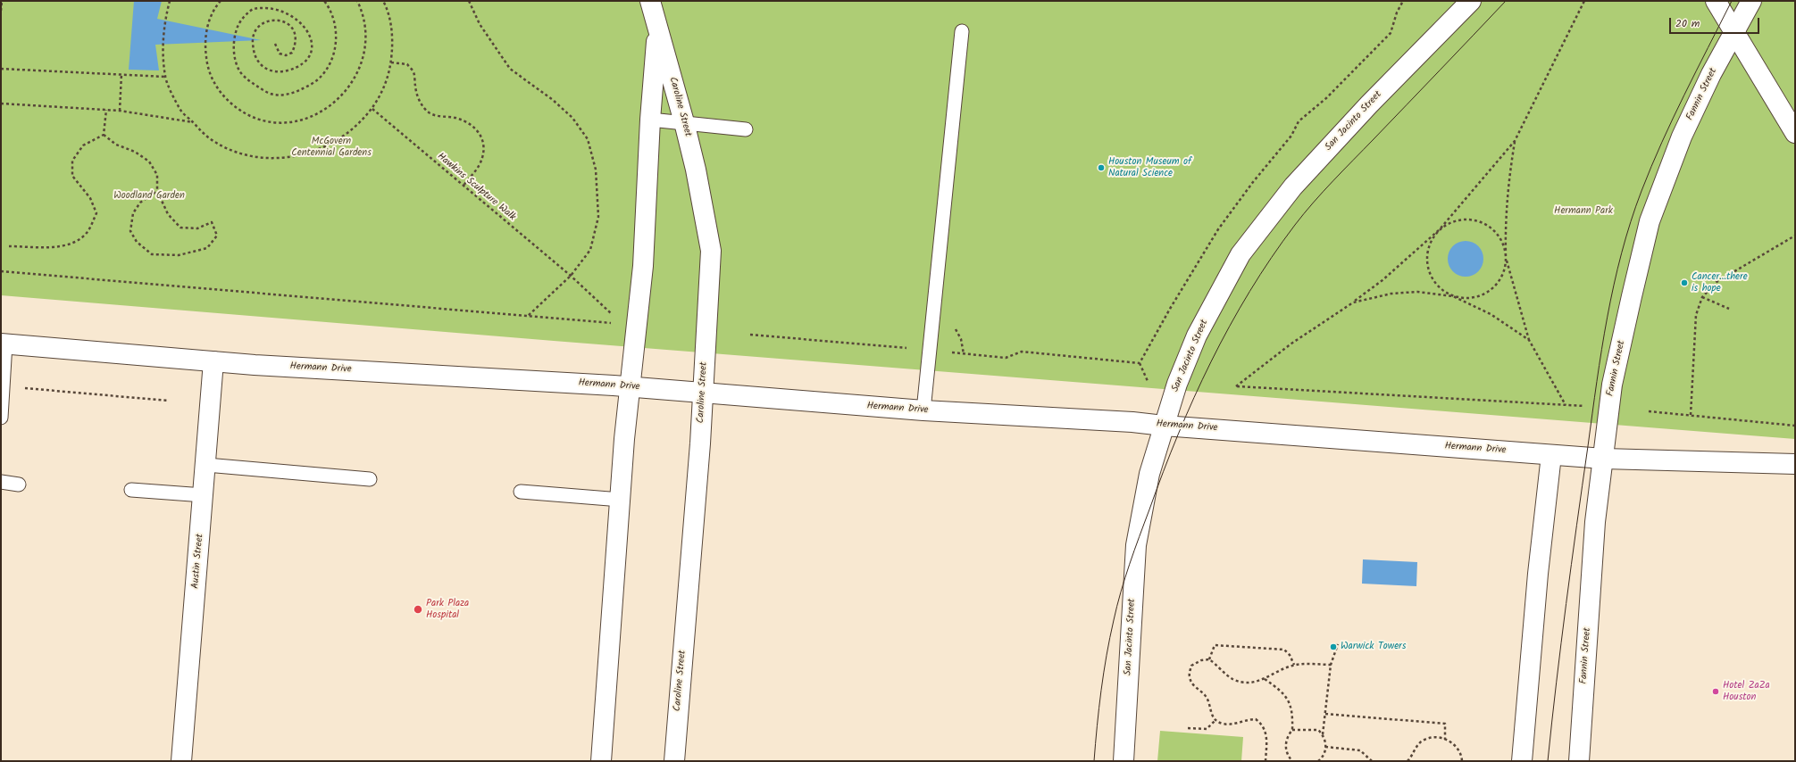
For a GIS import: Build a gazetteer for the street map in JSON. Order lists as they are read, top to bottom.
{
  "streets": {
    "street": [
      "Fannin Street",
      "Caroline Street",
      "San Jacinto Street",
      "Hermann Drive",
      "Austin Street"
    ],
    "path": ["Hawkins Sculpture Walk"]
  },
  "crossings": [
    ["Fannin Street", "Hermann Drive"],
    ["Caroline Street", "Hermann Drive"],
    ["San Jacinto Street", "Hermann Drive"],
    ["Hermann Drive", "Austin Street"]
  ],
  "parks": ["McGovern Centennial Gardens", "Woodland Garden", "Hermann Park"],
  "places": [
    "Houston Museum of Natural Science",
    "Cancer...there is hope",
    "Park Plaza Hospital",
    "Warwick Towers",
    "Hotel ZaZa Houston"
  ],
  "scale_bar": "20 m"
}
